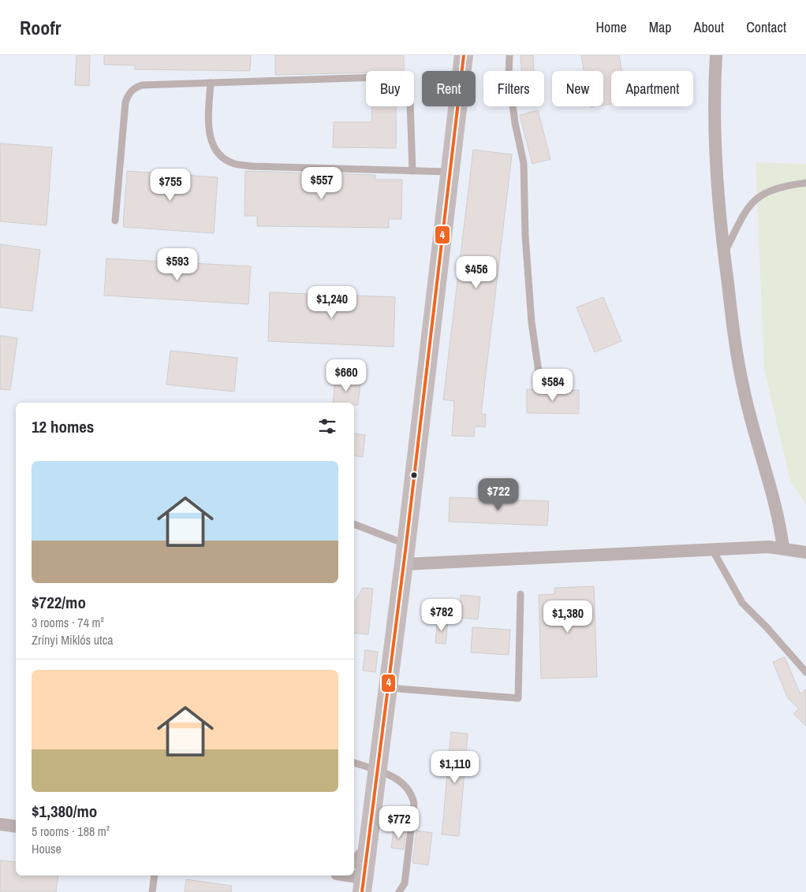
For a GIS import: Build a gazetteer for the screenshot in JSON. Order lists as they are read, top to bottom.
{
  "lines": ["transit line 4"],
  "page": {
    "header": "Roofr",
    "nav": [
      "Home",
      "Map",
      "About",
      "Contact"
    ],
    "chip": [
      "Buy",
      "Rent",
      "Filters",
      "New",
      "Apartment"
    ],
    "price": [
      "$557",
      "$755",
      "$593",
      "$456",
      "$1,240",
      "$660",
      "$584",
      "$722",
      "$782",
      "$1,380",
      "$1,110",
      "$772"
    ],
    "heading": "12 homes",
    "list": [
      {
        "name": "$722/mo",
        "note": "3 rooms · 74 m² · Zrínyi Miklós utca"
      },
      {
        "name": "$1,380/mo",
        "note": "5 rooms · 188 m² · House"
      }
    ]
  }
}
